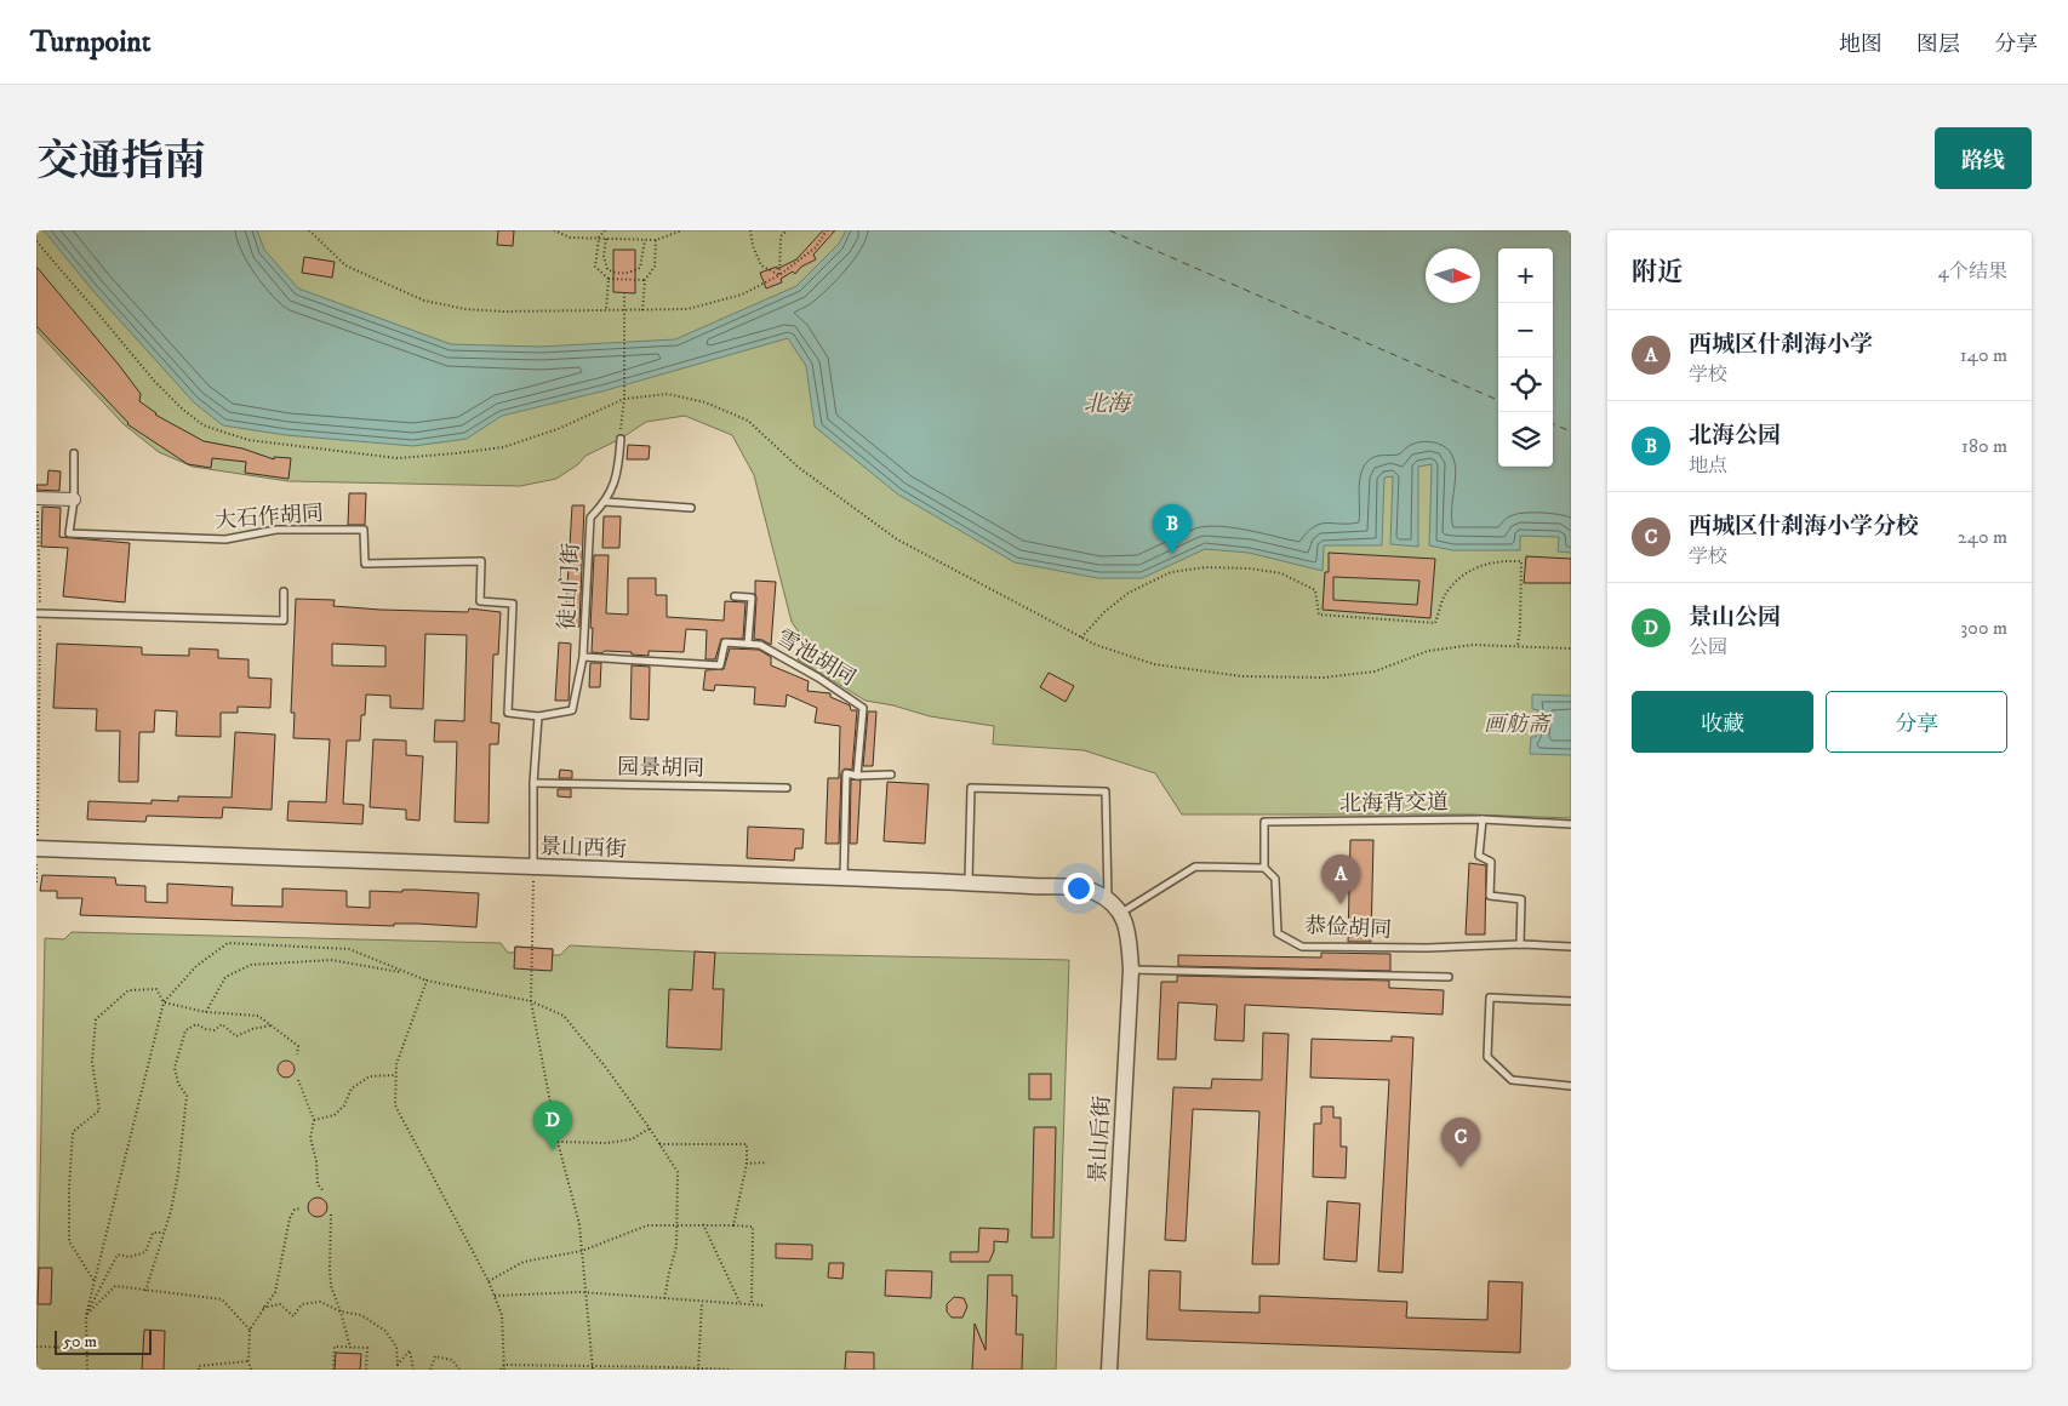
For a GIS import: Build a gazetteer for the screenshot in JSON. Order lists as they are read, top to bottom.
{
  "streets": {
    "street": ["景山西街", "景山后街"],
    "lane": [
      "大石作胡同",
      "徒山门街",
      "雪池胡同",
      "园景胡同",
      "北海背交道",
      "恭俭胡同"
    ]
  },
  "crossings": [
    ["大石作胡同", "徒山门街"],
    ["徒山门街", "雪池胡同"],
    ["雪池胡同", "景山西街"],
    ["北海背交道", "恭俭胡同"],
    ["景山西街", "景山后街"]
  ],
  "water": ["北海"],
  "parks": ["画舫斋"],
  "scale_bar": "50 m",
  "north": "right",
  "page": {
    "header": "Turnpoint",
    "nav": ["地图", "图层", "分享"],
    "title": "交通指南",
    "buttons": [
      "路线",
      ["收藏", "分享"]
    ],
    "heading": ["附近", "4个结果"],
    "map_buttons": ["+", "−"],
    "list": [
      {
        "mark": "A",
        "name": "西城区什刹海小学",
        "note": "学校",
        "value": "140 m"
      },
      {
        "mark": "B",
        "name": "北海公园",
        "note": "地点",
        "value": "180 m"
      },
      {
        "mark": "C",
        "name": "西城区什刹海小学分校",
        "note": "学校",
        "value": "240 m"
      },
      {
        "mark": "D",
        "name": "景山公园",
        "note": "公园",
        "value": "300 m"
      }
    ],
    "pins": [
      "B",
      "A",
      "D",
      "C"
    ],
    "scale": "50 m"
  }
}
